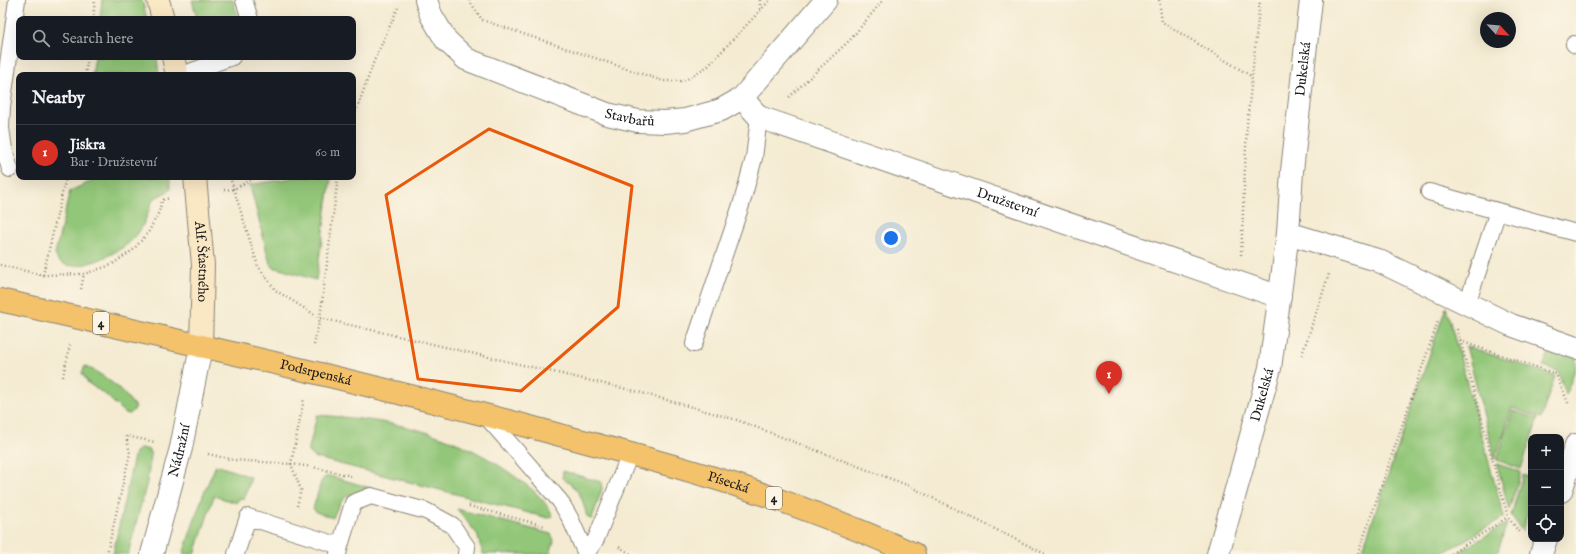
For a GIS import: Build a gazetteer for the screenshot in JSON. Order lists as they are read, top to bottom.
{
  "streets": {
    "main road": [
      "Alf. Šťastného",
      "4",
      "Podsrpenská",
      "Písecká"
    ],
    "street": [
      "Dukelská",
      "Stavbařů",
      "Družstevní",
      "Nádražní"
    ]
  },
  "crossings": [
    ["Dukelská", "Družstevní"],
    ["Stavbařů", "Družstevní"],
    ["Alf. Šťastného", "Podsrpenská"],
    ["Alf. Šťastného", "Nádražní"],
    ["Podsrpenská", "Nádražní"],
    ["Podsrpenská", "Písecká"]
  ],
  "north": "bottom right",
  "page": {
    "search": "Search here",
    "heading": "Nearby",
    "list": [
      {
        "mark": "1",
        "name": "Jiskra",
        "note": "Bar · Družstevní",
        "value": "60 m"
      }
    ],
    "pins": "1",
    "map_buttons": ["+", "−"]
  }
}
